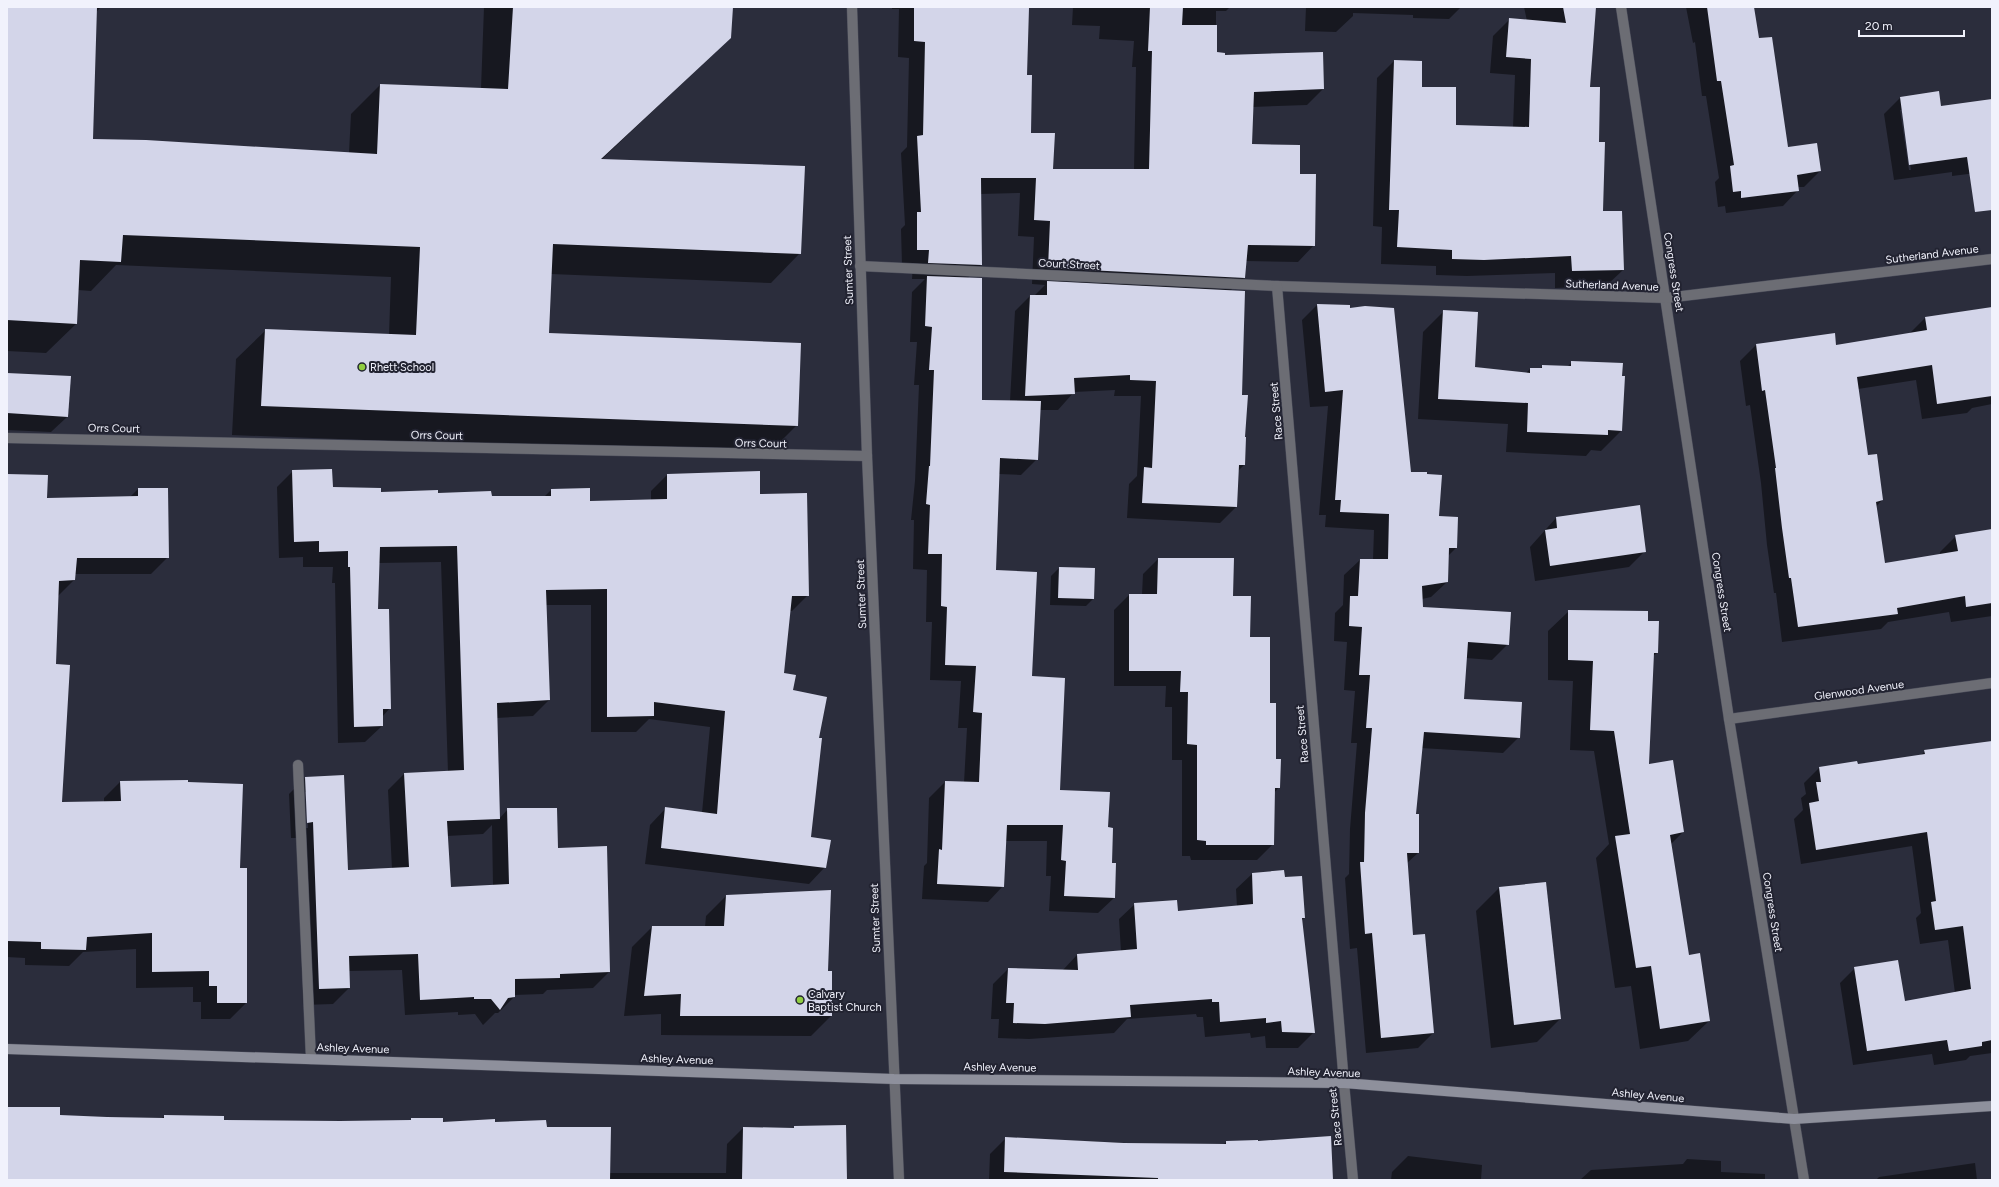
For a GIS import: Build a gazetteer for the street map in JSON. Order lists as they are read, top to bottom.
{
  "streets": {
    "street": [
      "Sutherland Avenue",
      "Court Street",
      "Sumter Street",
      "Congress Street",
      "Race Street",
      "Orrs Court",
      "Glenwood Avenue",
      "Ashley Avenue"
    ]
  },
  "crossings": [
    ["Sutherland Avenue", "Court Street"],
    ["Sutherland Avenue", "Congress Street"],
    ["Sutherland Avenue", "Race Street"],
    ["Court Street", "Sumter Street"],
    ["Court Street", "Race Street"],
    ["Sumter Street", "Orrs Court"],
    ["Sumter Street", "Ashley Avenue"],
    ["Congress Street", "Glenwood Avenue"],
    ["Congress Street", "Ashley Avenue"],
    ["Race Street", "Ashley Avenue"]
  ],
  "places": ["Rhett School", "Calvary Baptist Church"],
  "scale_bar": "20 m"
}
